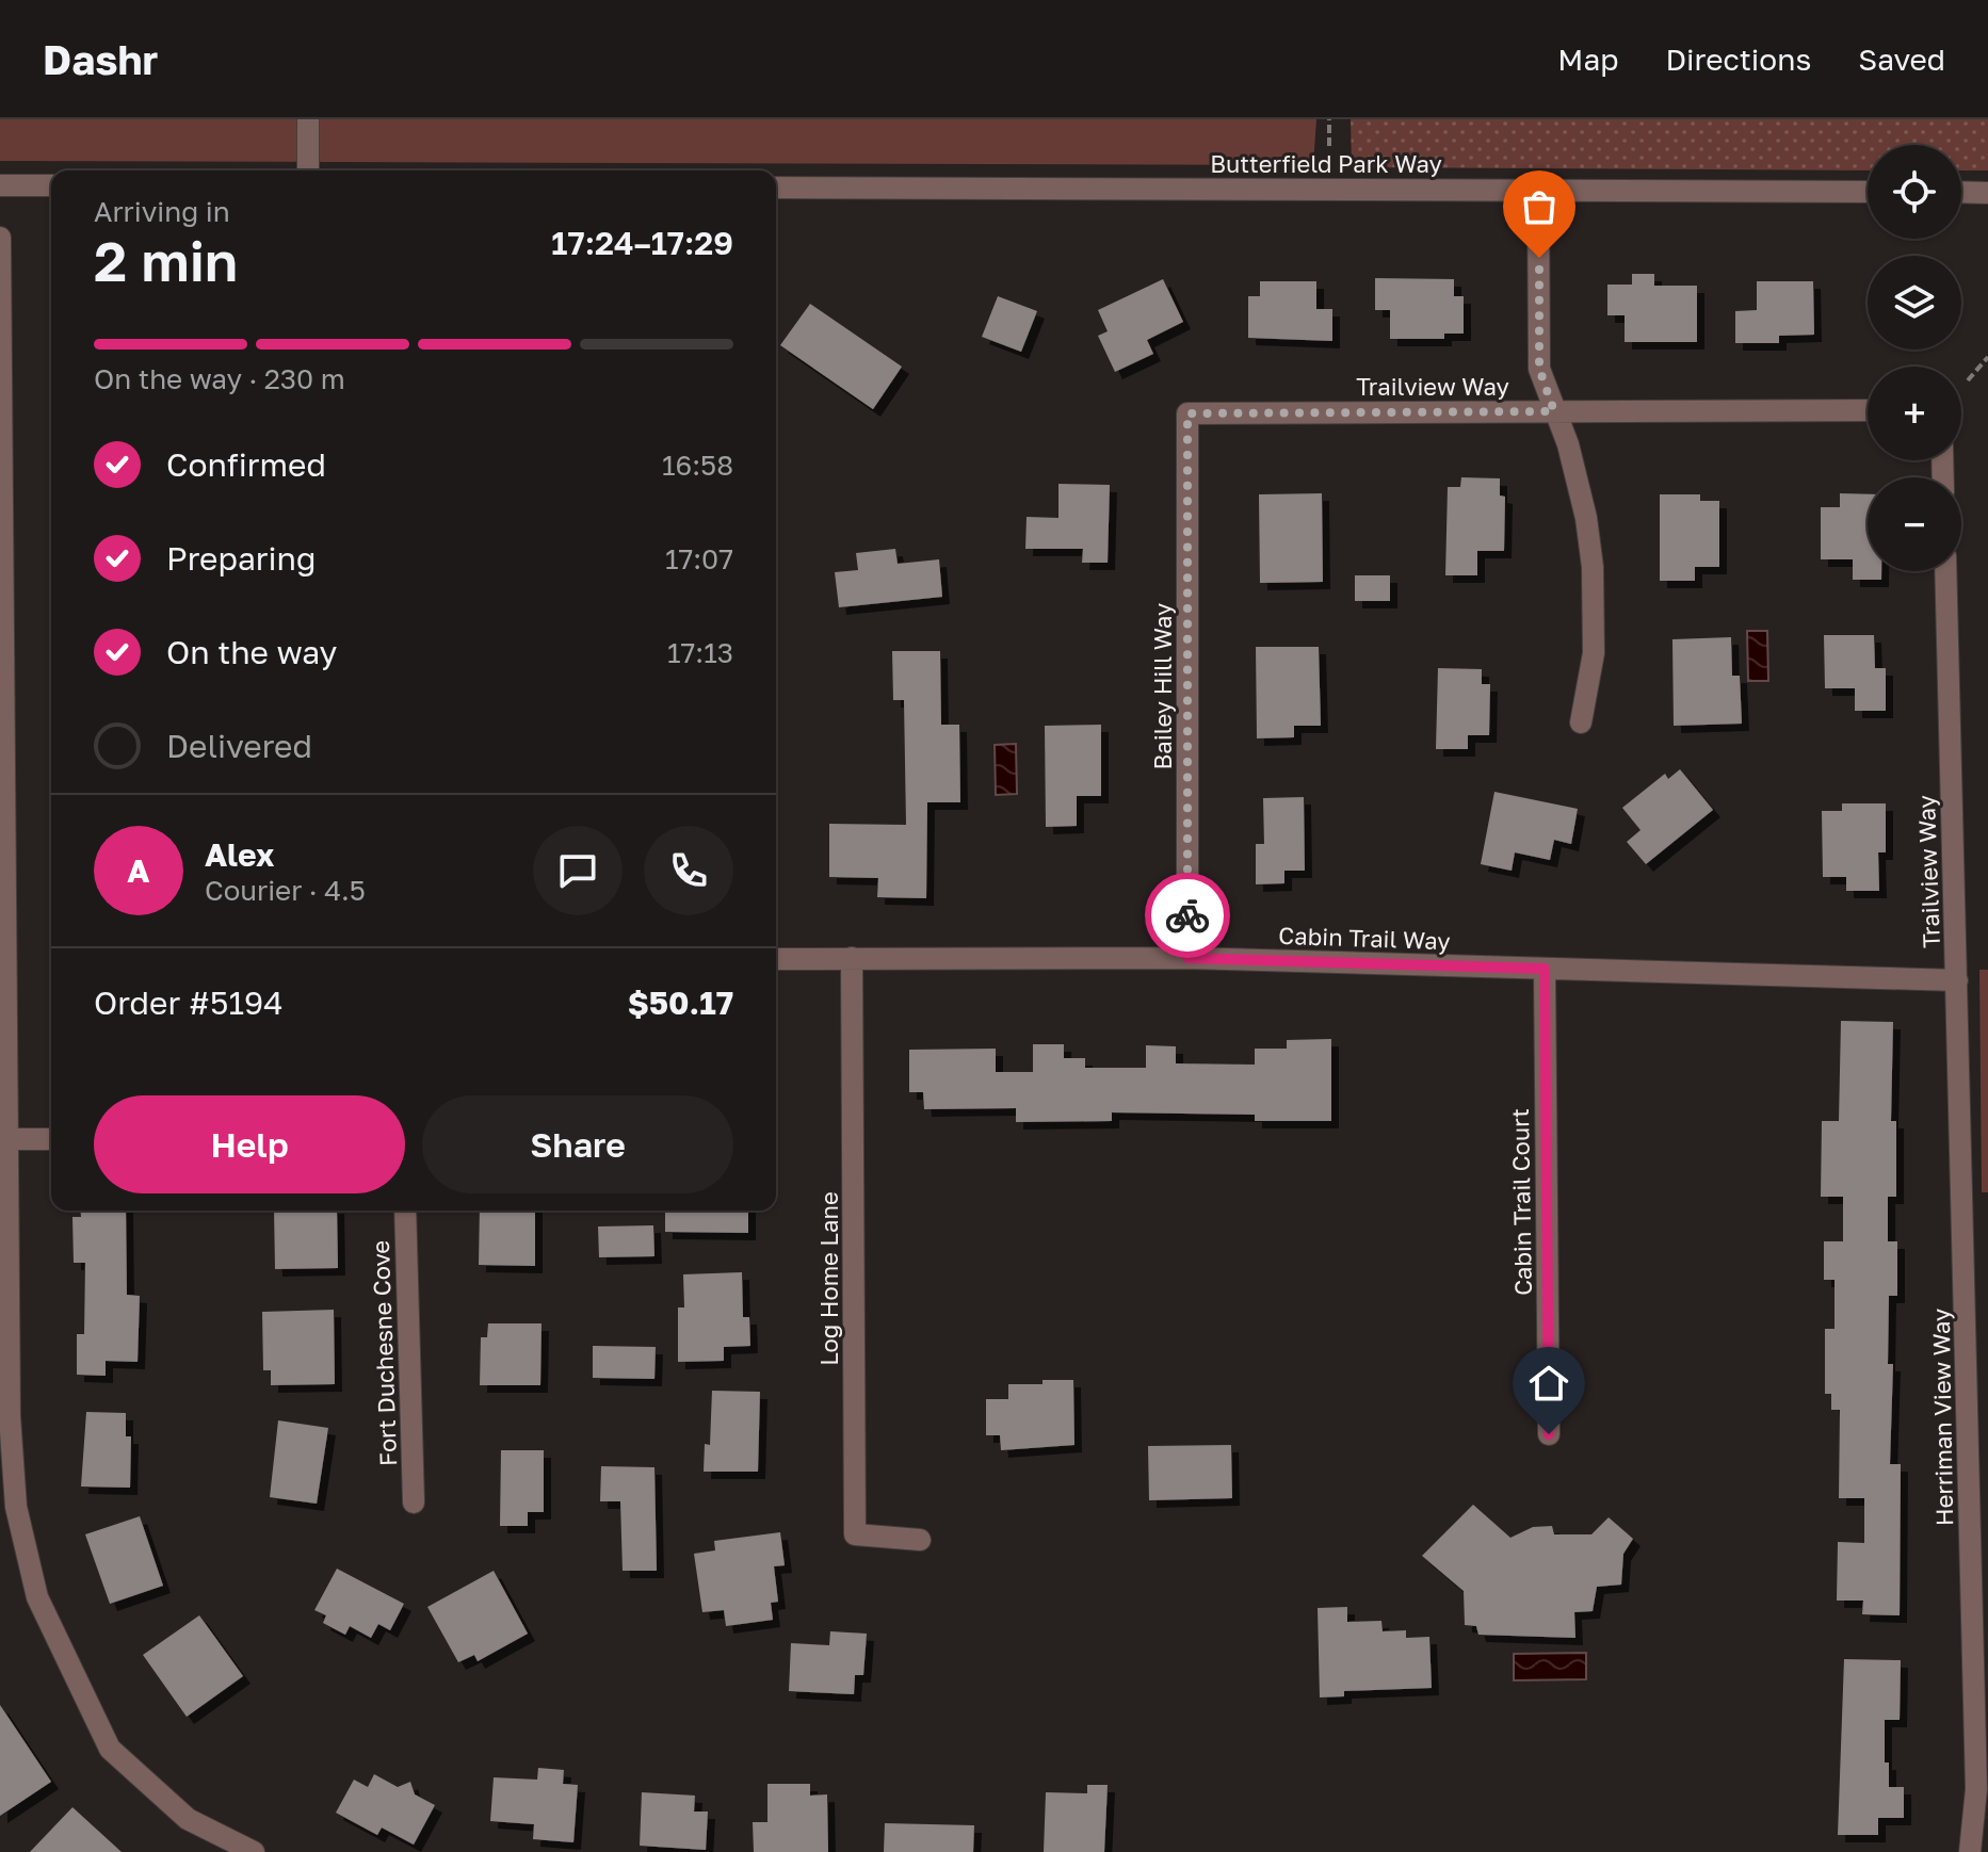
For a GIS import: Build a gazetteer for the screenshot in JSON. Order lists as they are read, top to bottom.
{
  "streets": {
    "street": [
      "Butterfield Park Way",
      "Trailview Way",
      "Bailey Hill Way",
      "Cabin Trail Way",
      "Cabin Trail Court",
      "Log Home Lane",
      "Fort Duchesne Cove",
      "Herriman View Way"
    ]
  },
  "crossings": [
    ["Trailview Way", "Bailey Hill Way"],
    ["Trailview Way", "Cabin Trail Way"],
    ["Trailview Way", "Herriman View Way"],
    ["Bailey Hill Way", "Cabin Trail Way"],
    ["Cabin Trail Way", "Cabin Trail Court"],
    ["Cabin Trail Way", "Log Home Lane"],
    ["Cabin Trail Way", "Herriman View Way"]
  ],
  "page": {
    "header": "Dashr",
    "nav": ["Map", "Directions", "Saved"],
    "map_buttons": ["+", "−"],
    "heading": ["2 min", "Arriving in", "17:24–17:29"],
    "panel": [
      "Alex",
      "Courier · 4.5",
      "Order #5194",
      "$50.17"
    ],
    "bar": "On the way · 230 m",
    "list": [
      ["Confirmed", "16:58"],
      ["Preparing", "17:07"],
      ["On the way", "17:13"],
      "Delivered"
    ],
    "round": "A",
    "buttons": ["Help", "Share"]
  }
}
